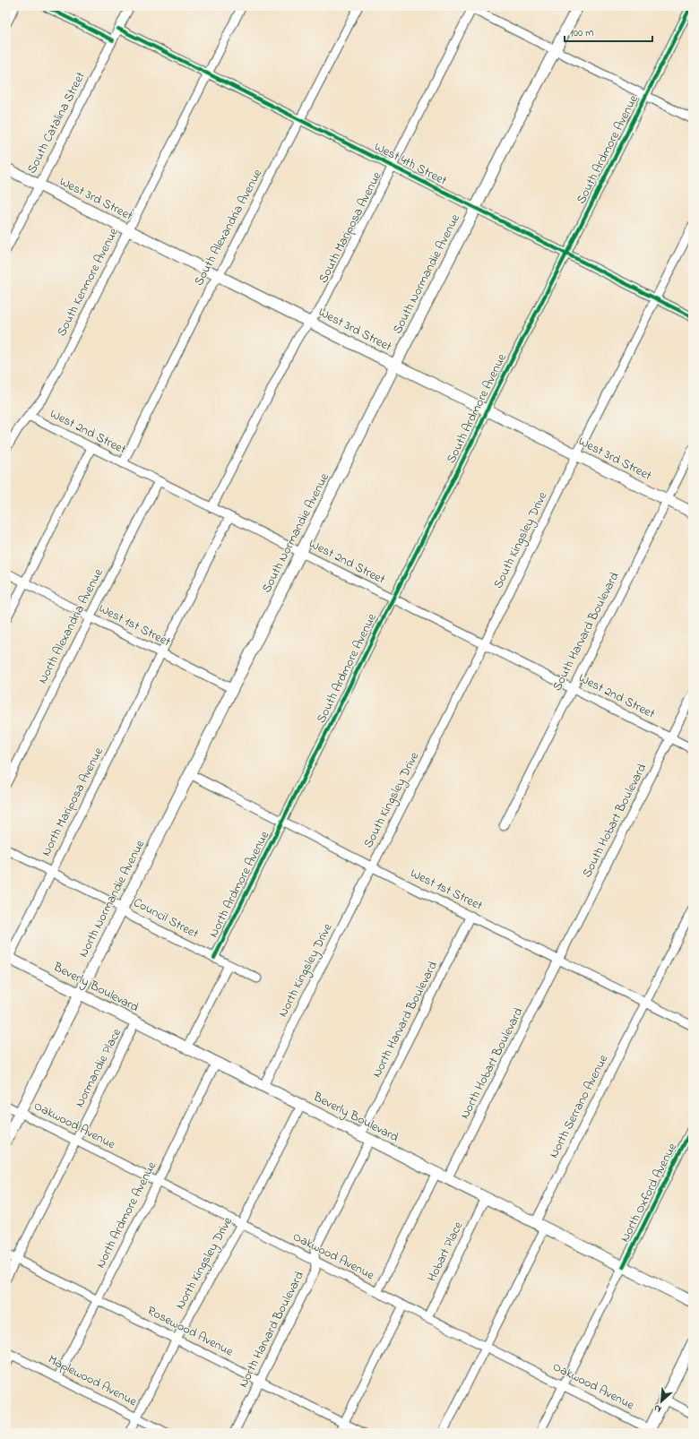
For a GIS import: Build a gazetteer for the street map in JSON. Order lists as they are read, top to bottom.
{
  "streets": {
    "main road": [
      "West 3rd Street",
      "South Normandie Avenue",
      "North Normandie Avenue",
      "Beverly Boulevard"
    ],
    "street": [
      "South Catalina Street",
      "South Ardmore Avenue",
      "West 4th Street",
      "South Alexandria Avenue",
      "South Mariposa Avenue",
      "South Kenmore Avenue",
      "West 2nd Street",
      "South Kingsley Drive",
      "West 1st Street",
      "North Alexandria Avenue",
      "South Harvard Boulevard",
      "North Mariposa Avenue",
      "South Hobart Boulevard",
      "North Ardmore Avenue",
      "Council Street",
      "North Kingsley Drive",
      "North Harvard Boulevard",
      "North Hobart Boulevard",
      "Normandie Place",
      "North Serrano Avenue",
      "Oakwood Avenue",
      "North Oxford Avenue",
      "Hobart Place",
      "Rosewood Avenue",
      "Maplewood Avenue"
    ]
  },
  "crossings": [
    ["South Catalina Street", "West 4th Street"],
    ["South Catalina Street", "West 3rd Street"],
    ["South Ardmore Avenue", "West 4th Street"],
    ["South Ardmore Avenue", "West 3rd Street"],
    ["South Ardmore Avenue", "West 2nd Street"],
    ["South Ardmore Avenue", "West 1st Street"],
    ["South Ardmore Avenue", "North Ardmore Avenue"],
    ["West 4th Street", "South Alexandria Avenue"],
    ["West 4th Street", "South Mariposa Avenue"],
    ["West 4th Street", "South Normandie Avenue"],
    ["West 4th Street", "South Kenmore Avenue"],
    ["West 4th Street", "South Kingsley Drive"],
    ["West 3rd Street", "South Alexandria Avenue"],
    ["West 3rd Street", "South Mariposa Avenue"],
    ["West 3rd Street", "South Normandie Avenue"],
    ["West 3rd Street", "South Kenmore Avenue"],
    ["West 3rd Street", "South Kingsley Drive"],
    ["West 3rd Street", "South Harvard Boulevard"],
    ["South Alexandria Avenue", "West 2nd Street"],
    ["South Mariposa Avenue", "West 2nd Street"],
    ["South Normandie Avenue", "West 2nd Street"],
    ["South Normandie Avenue", "West 1st Street"],
    ["South Normandie Avenue", "North Normandie Avenue"],
    ["South Kenmore Avenue", "West 2nd Street"],
    ["West 2nd Street", "South Kingsley Drive"],
    ["West 2nd Street", "North Alexandria Avenue"],
    ["West 2nd Street", "South Harvard Boulevard"],
    ["West 2nd Street", "South Hobart Boulevard"],
    ["South Kingsley Drive", "West 1st Street"],
    ["South Kingsley Drive", "North Kingsley Drive"],
    ["West 1st Street", "North Alexandria Avenue"],
    ["West 1st Street", "North Mariposa Avenue"],
    ["West 1st Street", "South Hobart Boulevard"],
    ["West 1st Street", "North Ardmore Avenue"],
    ["West 1st Street", "North Normandie Avenue"],
    ["West 1st Street", "North Kingsley Drive"],
    ["West 1st Street", "North Harvard Boulevard"],
    ["West 1st Street", "North Hobart Boulevard"],
    ["West 1st Street", "North Serrano Avenue"],
    ["North Mariposa Avenue", "Council Street"],
    ["North Mariposa Avenue", "Beverly Boulevard"],
    ["South Hobart Boulevard", "North Hobart Boulevard"],
    ["North Ardmore Avenue", "Council Street"],
    ["North Ardmore Avenue", "Beverly Boulevard"],
    ["North Ardmore Avenue", "Oakwood Avenue"],
    ["North Ardmore Avenue", "Rosewood Avenue"],
    ["North Ardmore Avenue", "Maplewood Avenue"],
    ["North Normandie Avenue", "Council Street"],
    ["North Normandie Avenue", "Beverly Boulevard"],
    ["North Normandie Avenue", "Oakwood Avenue"],
    ["North Kingsley Drive", "Beverly Boulevard"],
    ["North Kingsley Drive", "Oakwood Avenue"],
    ["North Kingsley Drive", "Rosewood Avenue"],
    ["North Kingsley Drive", "Maplewood Avenue"],
    ["Beverly Boulevard", "North Harvard Boulevard"],
    ["Beverly Boulevard", "North Hobart Boulevard"],
    ["Beverly Boulevard", "Normandie Place"],
    ["Beverly Boulevard", "North Serrano Avenue"],
    ["Beverly Boulevard", "North Oxford Avenue"],
    ["Beverly Boulevard", "Hobart Place"],
    ["North Harvard Boulevard", "Oakwood Avenue"],
    ["North Harvard Boulevard", "Rosewood Avenue"],
    ["Normandie Place", "Oakwood Avenue"],
    ["Normandie Place", "Rosewood Avenue"],
    ["Oakwood Avenue", "North Oxford Avenue"],
    ["Oakwood Avenue", "Hobart Place"]
  ],
  "scale_bar": "100 m",
  "north": "bottom left"
}
